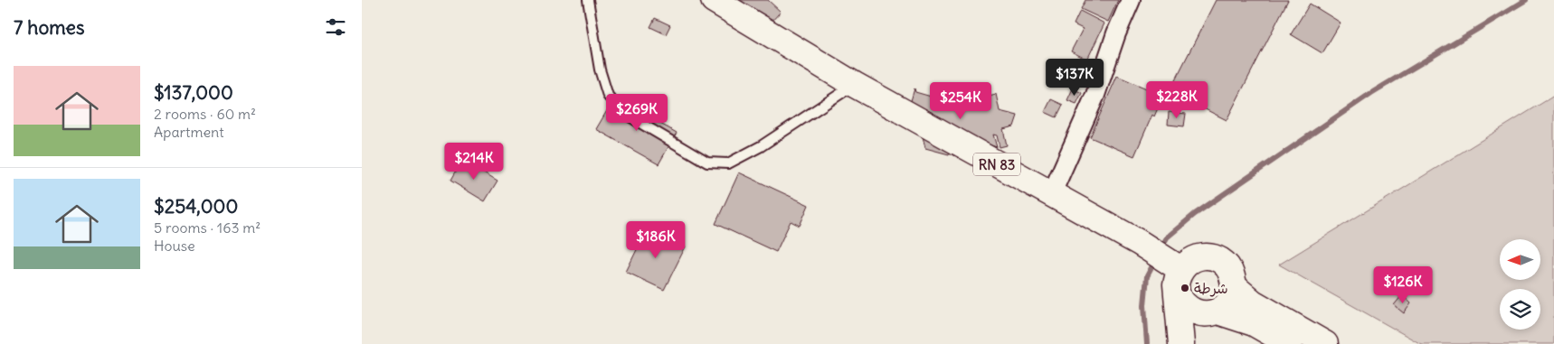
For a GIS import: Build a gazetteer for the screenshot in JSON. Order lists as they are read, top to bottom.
{
  "streets": {
    "main road": ["RN 83"]
  },
  "places": ["شرطة"],
  "north": "left",
  "page": {
    "heading": "7 homes",
    "list": [
      {
        "name": "$137,000",
        "note": "2 rooms · 60 m² · Apartment"
      },
      {
        "name": "$254,000",
        "note": "5 rooms · 163 m² · House"
      }
    ],
    "price": [
      "$137K",
      "$228K",
      "$254K",
      "$269K",
      "$214K",
      "$186K",
      "$126K"
    ]
  }
}
